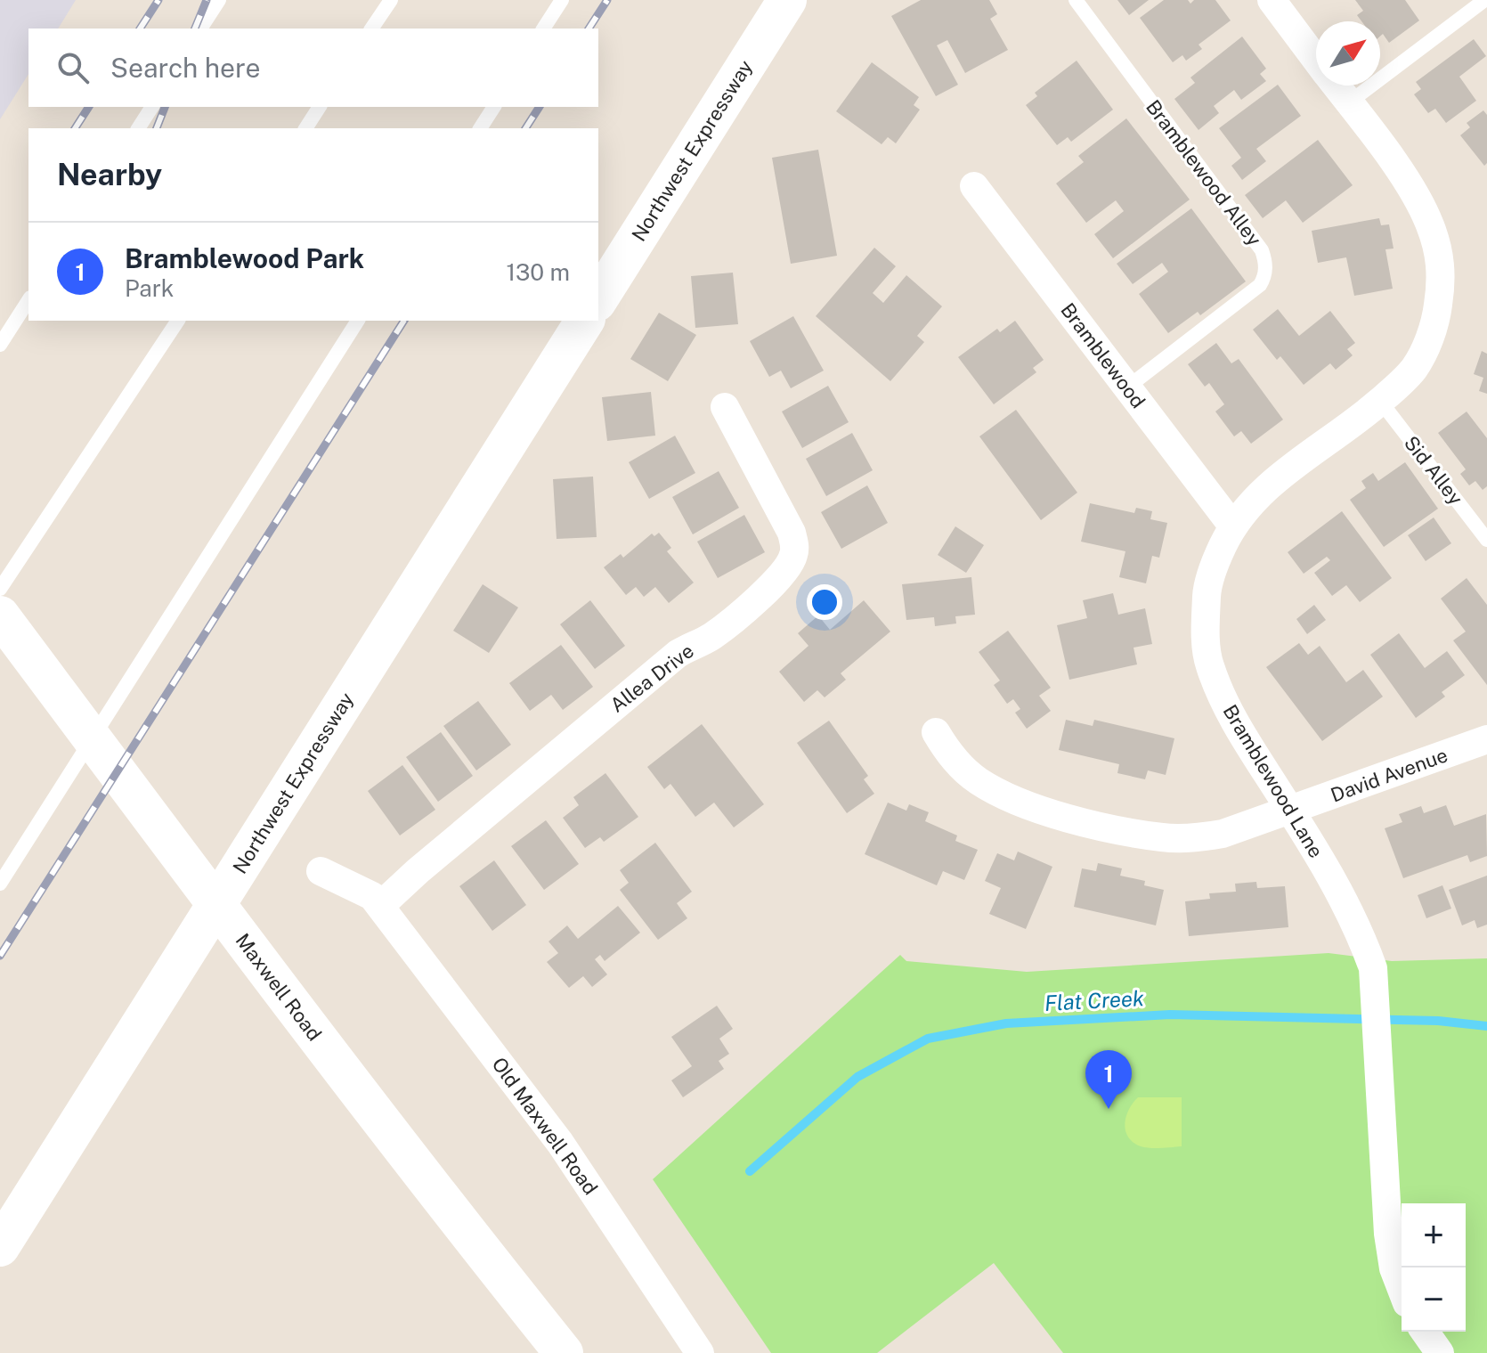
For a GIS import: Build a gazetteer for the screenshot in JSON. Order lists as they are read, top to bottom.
{
  "streets": {
    "main road": ["Northwest Expressway", "Maxwell Road"],
    "street": [
      "Bramblewood",
      "Allea Drive",
      "David Avenue",
      "Bramblewood Lane",
      "Old Maxwell Road"
    ],
    "lane": ["Bramblewood Alley", "Sid Alley"]
  },
  "crossings": [
    ["Bramblewood Alley", "Bramblewood"],
    ["Bramblewood", "Bramblewood Lane"],
    ["Sid Alley", "Bramblewood Lane"],
    ["Allea Drive", "Old Maxwell Road"],
    ["David Avenue", "Bramblewood Lane"]
  ],
  "water": ["Flat Creek"],
  "north": "top right",
  "page": {
    "search": "Search here",
    "heading": "Nearby",
    "list": [
      {
        "mark": "1",
        "name": "Bramblewood Park",
        "note": "Park",
        "value": "130 m"
      }
    ],
    "pins": "1",
    "map_buttons": ["+", "−"]
  }
}
